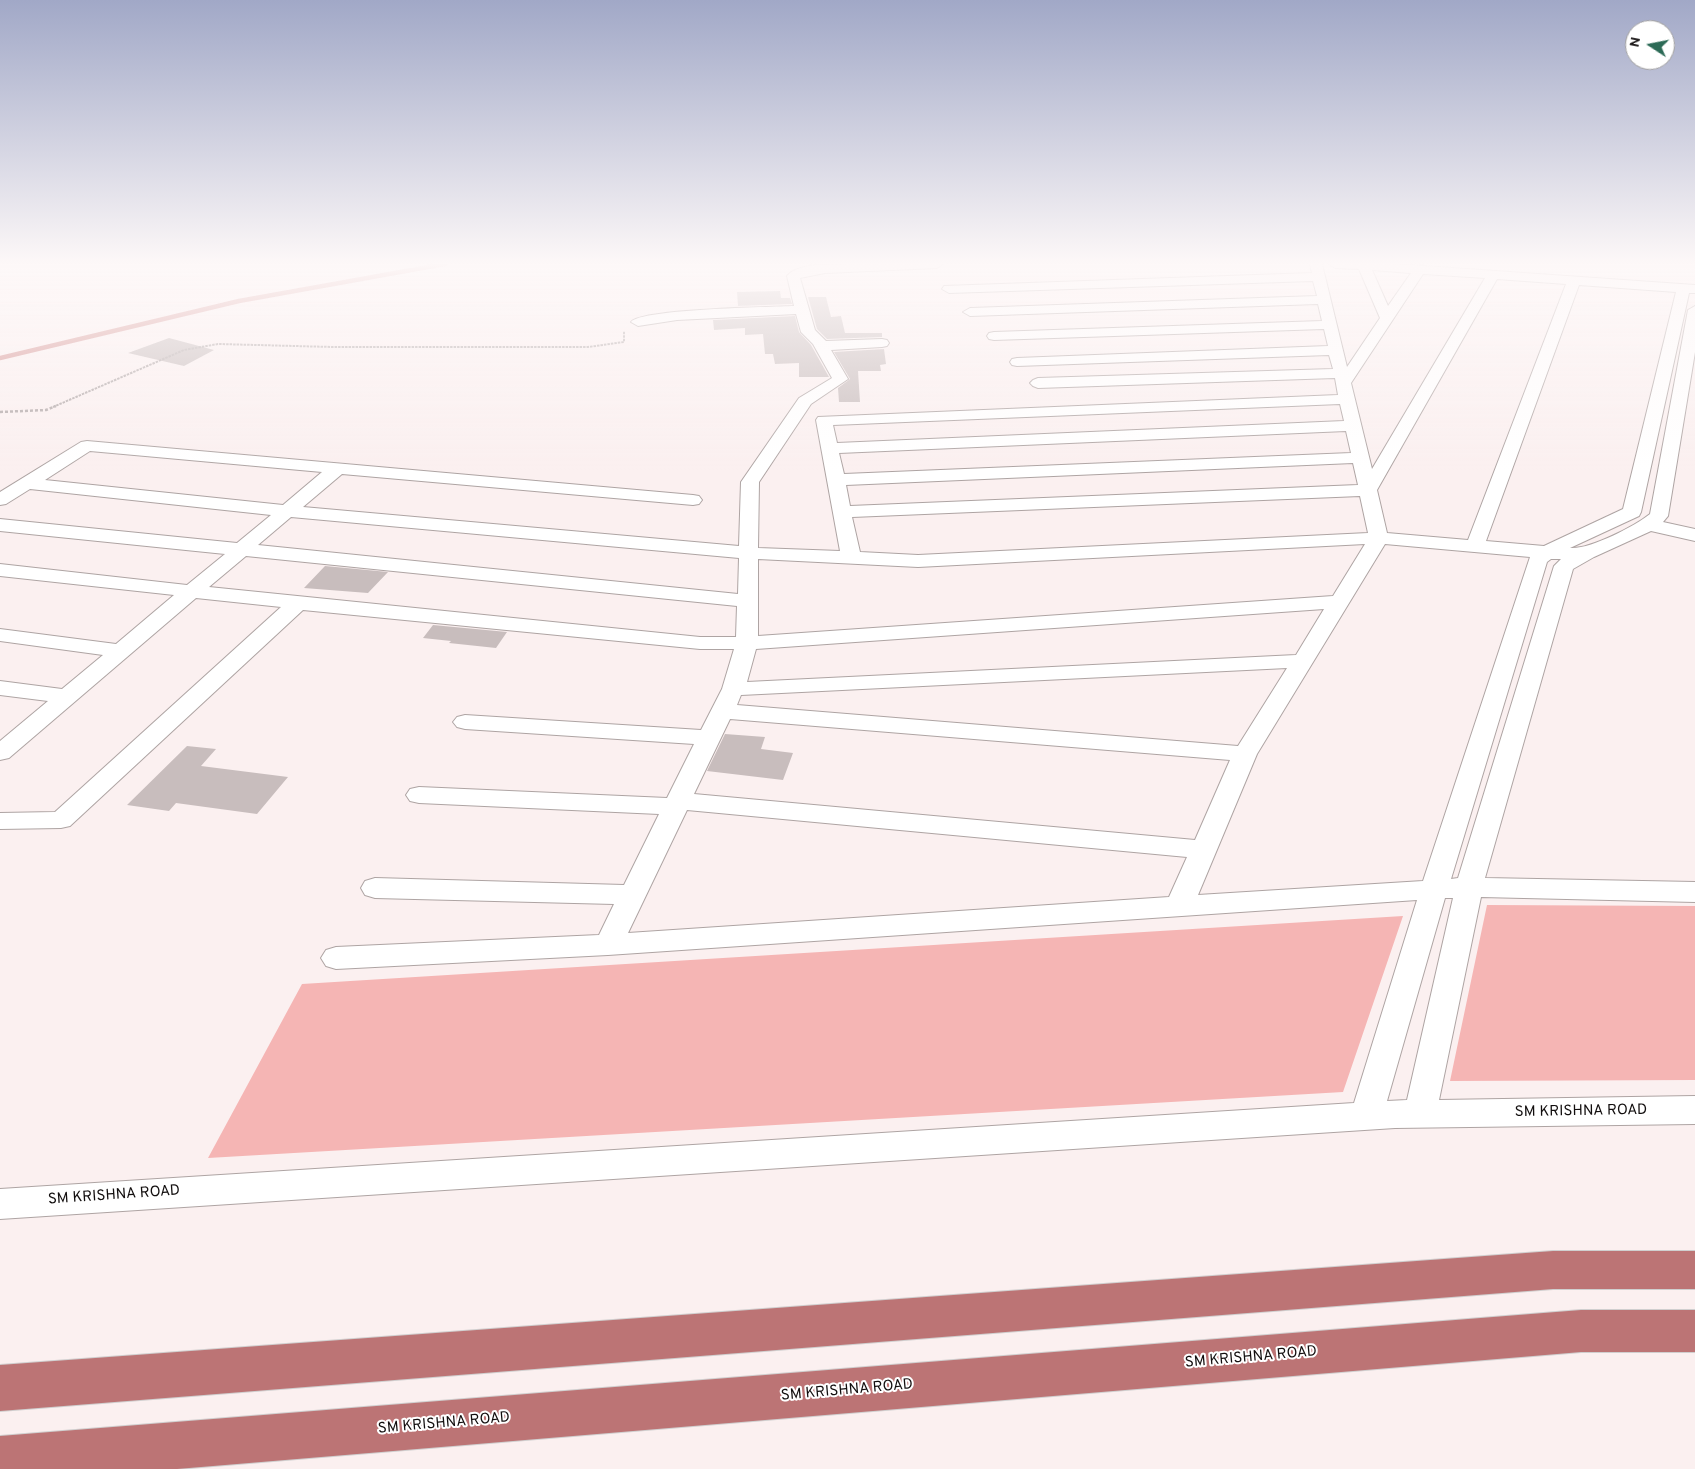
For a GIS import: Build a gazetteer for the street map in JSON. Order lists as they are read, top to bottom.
{
  "streets": {
    "highway": ["SM KRISHNA ROAD"]
  },
  "north": "left"
}
